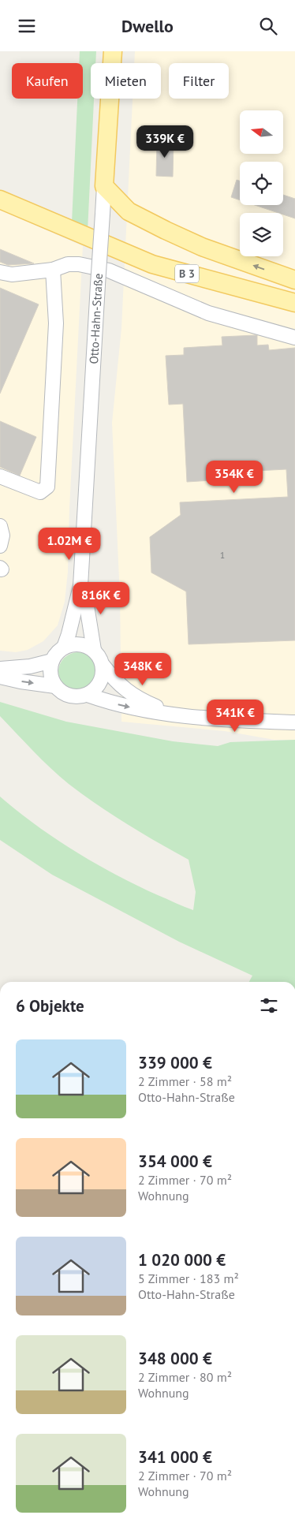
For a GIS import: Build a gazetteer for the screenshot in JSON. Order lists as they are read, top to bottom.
{
  "streets": {
    "main road": ["B 3", "Otto-Hahn-Straße"]
  },
  "house_numbers": ["1"],
  "north": "left",
  "page": {
    "header": "Dwello",
    "chip": ["Kaufen", "Mieten", "Filter"],
    "price": [
      "339K €",
      "354K €",
      "1.02M €",
      "816K €",
      "348K €",
      "341K €"
    ],
    "heading": "6 Objekte",
    "list": [
      {
        "name": "339 000 €",
        "note": "2 Zimmer · 58 m² · Otto-Hahn-Straße"
      },
      {
        "name": "354 000 €",
        "note": "2 Zimmer · 70 m² · Wohnung"
      },
      {
        "name": "1 020 000 €",
        "note": "5 Zimmer · 183 m² · Otto-Hahn-Straße"
      },
      {
        "name": "348 000 €",
        "note": "2 Zimmer · 80 m² · Wohnung"
      },
      {
        "name": "341 000 €",
        "note": "2 Zimmer · 70 m² · Wohnung"
      }
    ]
  }
}
